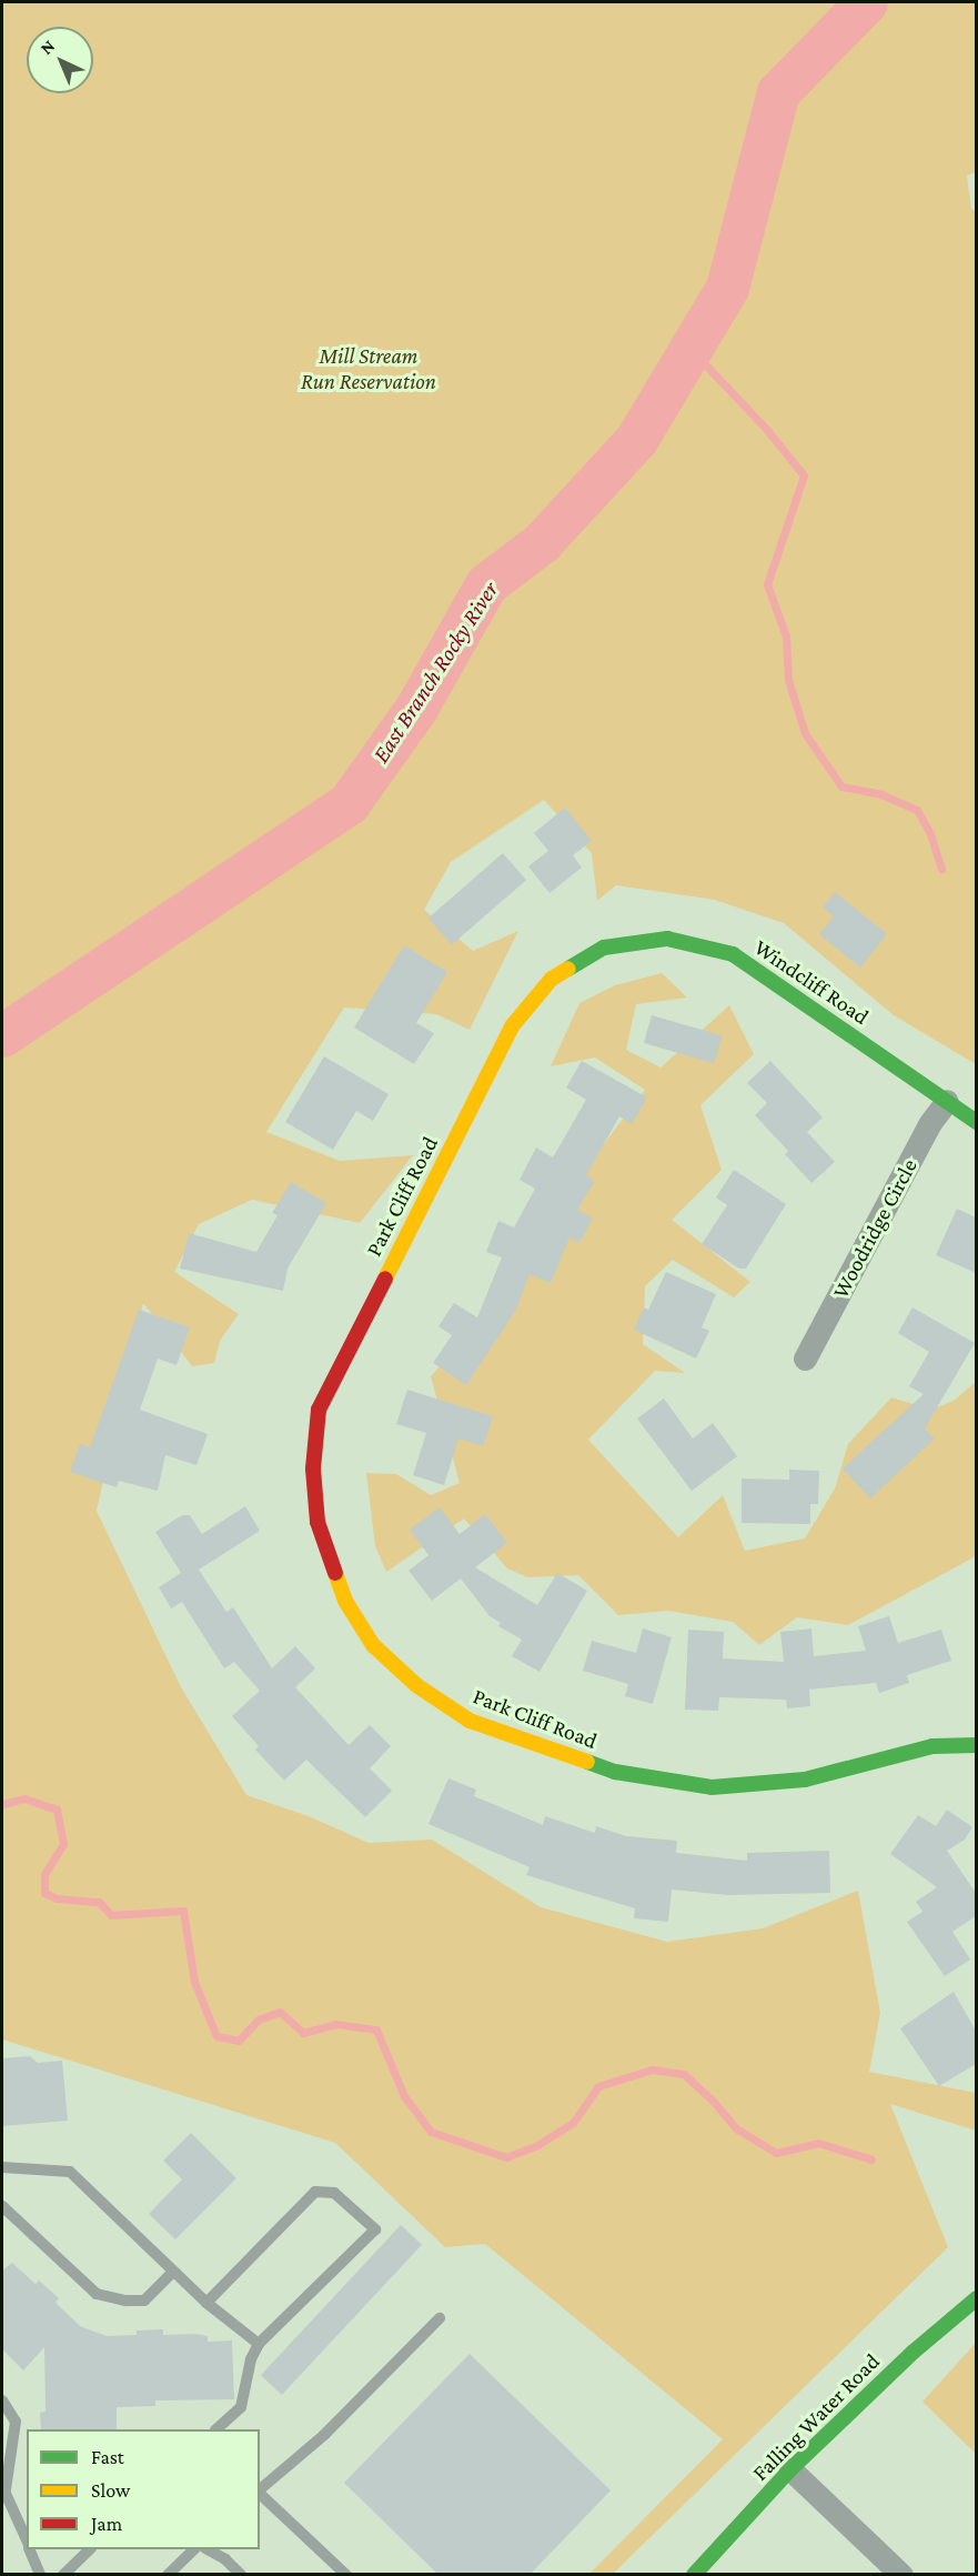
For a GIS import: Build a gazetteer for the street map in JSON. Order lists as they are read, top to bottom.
{
  "streets": {
    "street": [
      "Windcliff Road",
      "Park Cliff Road",
      "Woodridge Circle",
      "Falling Water Road"
    ]
  },
  "crossings": [
    ["Windcliff Road", "Park Cliff Road"],
    ["Windcliff Road", "Woodridge Circle"]
  ],
  "water": ["East Branch Rocky River"],
  "parks": ["Mill Stream Run Reservation"],
  "legend": ["Fast", "Slow", "Jam"],
  "north": "top left"
}
